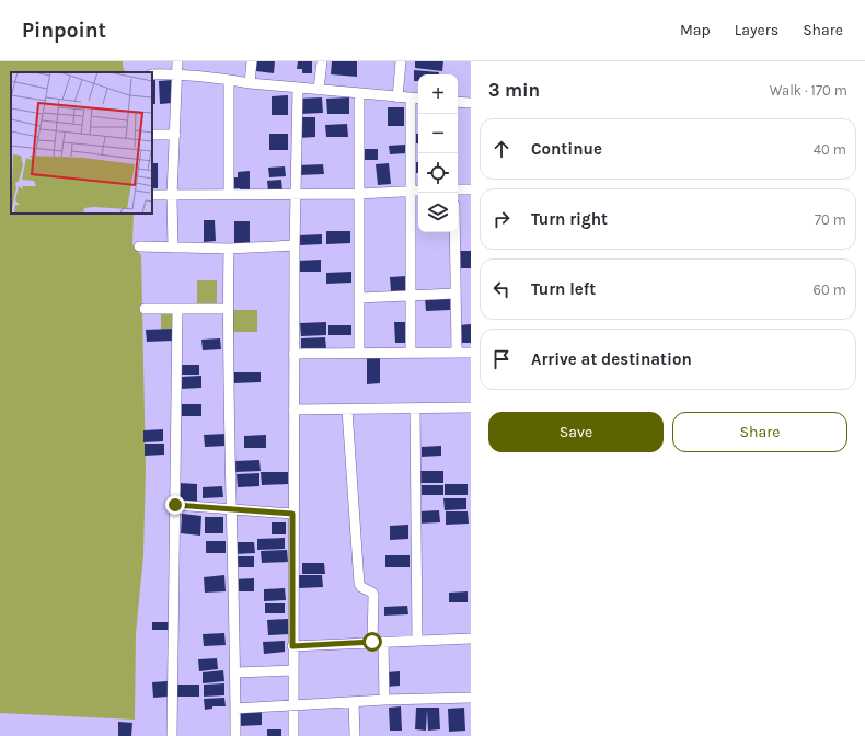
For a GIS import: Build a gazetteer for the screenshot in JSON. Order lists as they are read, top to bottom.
{
  "page": {
    "header": "Pinpoint",
    "nav": ["Map", "Layers", "Share"],
    "heading": ["3 min", "Walk · 170 m"],
    "map_buttons": ["+", "−"],
    "list": [
      ["Continue", "40 m"],
      ["Turn right", "70 m"],
      ["Turn left", "60 m"],
      "Arrive at destination"
    ],
    "buttons": ["Save", "Share"]
  }
}
